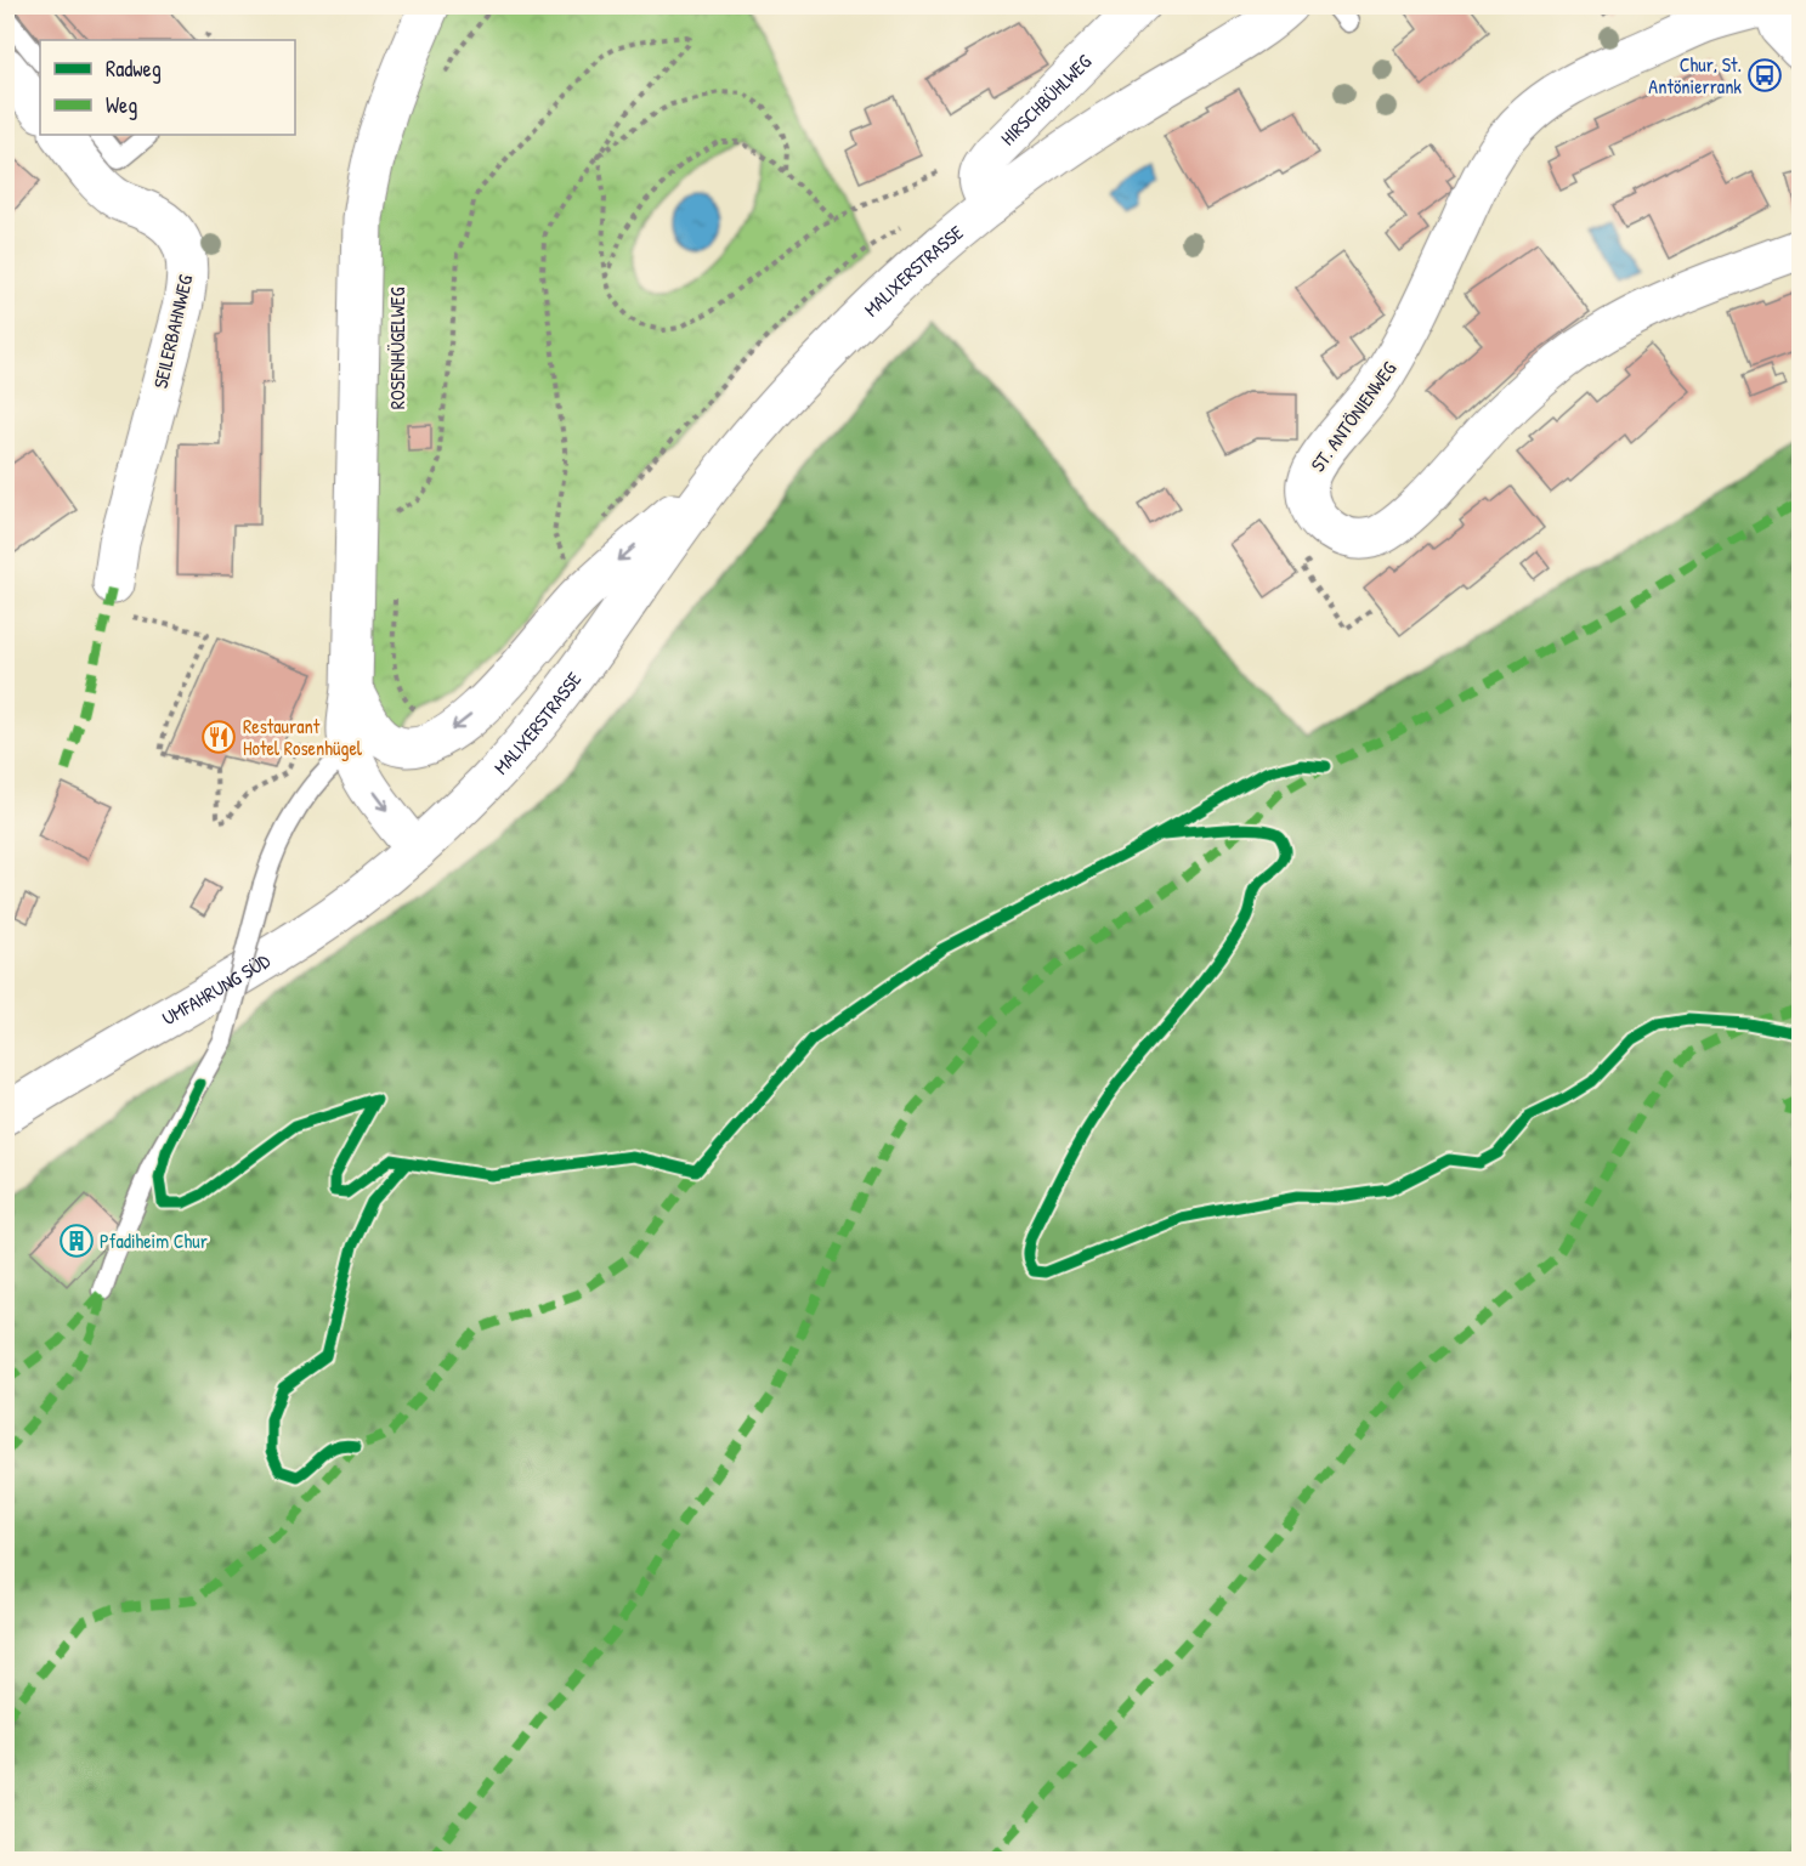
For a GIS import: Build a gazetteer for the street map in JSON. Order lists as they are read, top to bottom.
{
  "streets": {
    "main road": [
      "HIRSCHBÜHLWEG",
      "MALIXERSTRASSE",
      "SEILERBAHNWEG",
      "ST. ANTÖNIENWEG",
      "UMFAHRUNG SÜD"
    ]
  },
  "crossings": [
    ["HIRSCHBÜHLWEG", "MALIXERSTRASSE"],
    ["MALIXERSTRASSE", "UMFAHRUNG SÜD"]
  ],
  "places": {
    "bus stop": ["Chur, St. Antönierrank"],
    "restaurant": ["Restaurant Hotel Rosenhügel"],
    "building": ["Pfadiheim Chur"]
  },
  "legend": ["Radweg", "Weg"]
}
